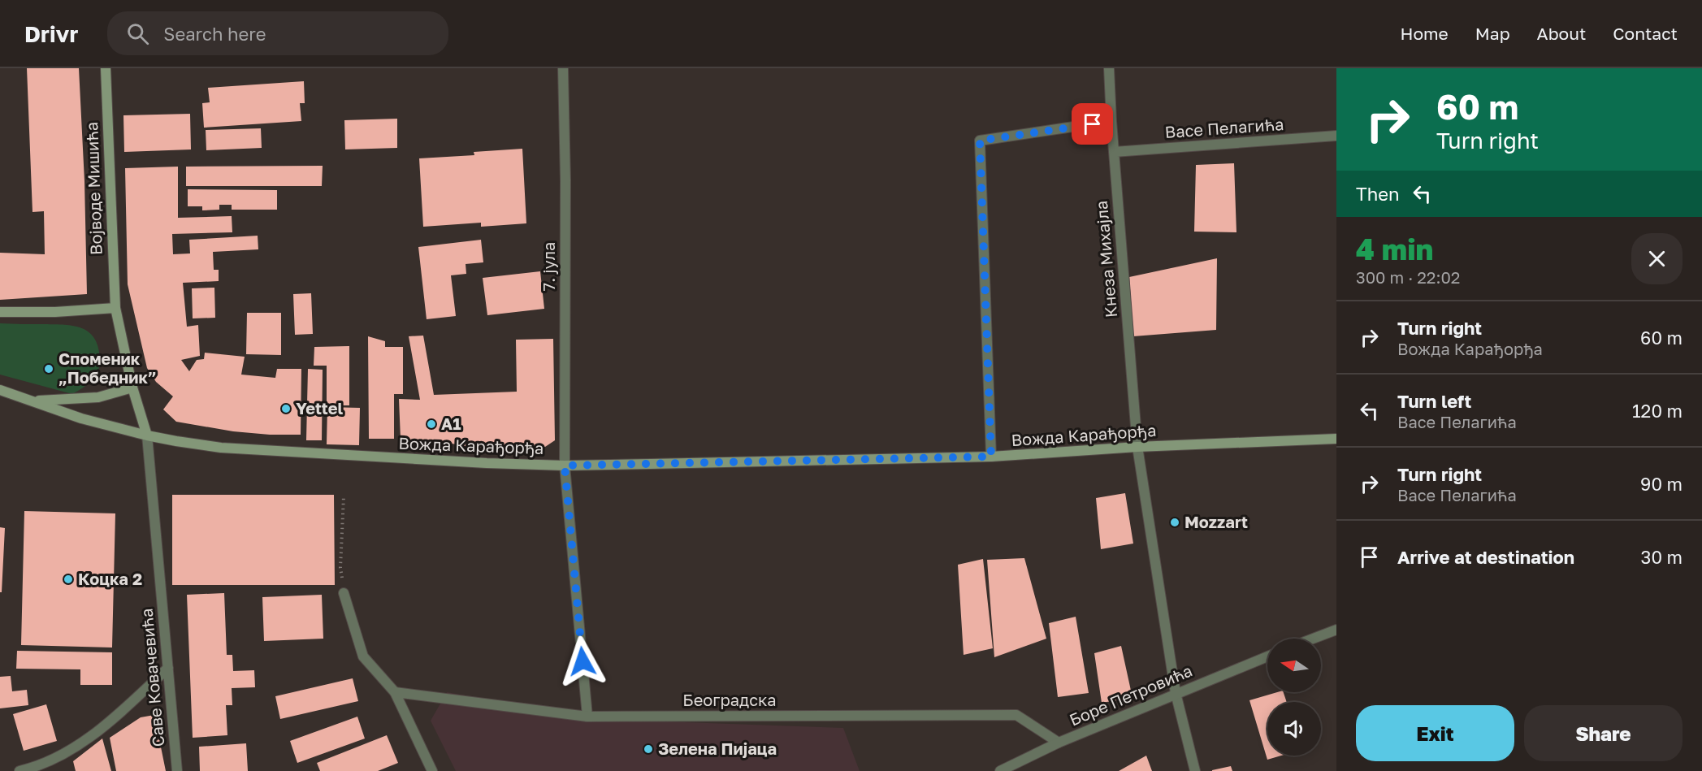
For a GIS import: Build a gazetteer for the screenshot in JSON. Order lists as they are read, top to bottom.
{
  "streets": {
    "main road": ["Војводе Мишића", "Вожда Карађорђа"],
    "street": [
      "Васе Пелагића",
      "Кнеза Михајла",
      "7. јула",
      "Саве Ковачевића",
      "Боре Петровића",
      "Београдска"
    ]
  },
  "crossings": [
    ["Васе Пелагића", "Кнеза Михајла"],
    ["Кнеза Михајла", "Вожда Карађорђа"],
    ["Кнеза Михајла", "Боре Петровића"],
    ["7. јула", "Вожда Карађорђа"],
    ["7. јула", "Београдска"],
    ["Вожда Карађорђа", "Саве Ковачевића"],
    ["Боре Петровића", "Београдска"]
  ],
  "places": [
    "Споменик „Победник”",
    "Yettel",
    "A1",
    "Mozzart",
    "Коцка 2",
    "Зелена Пијаца"
  ],
  "north": "left",
  "page": {
    "header": "Drivr",
    "search": "Search here",
    "nav": [
      "Home",
      "Map",
      "About",
      "Contact"
    ],
    "turn": ["60 m", "Turn right"],
    "then": "Then",
    "heading": ["4 min", "300 m · 22:02"],
    "list": [
      {
        "name": "Turn right",
        "note": "Вожда Карађорђа",
        "value": "60 m"
      },
      {
        "name": "Turn left",
        "note": "Васе Пелагића",
        "value": "120 m"
      },
      {
        "name": "Turn right",
        "note": "Васе Пелагића",
        "value": "90 m"
      },
      {
        "name": "Arrive at destination",
        "value": "30 m"
      }
    ],
    "buttons": ["Exit", "Share"]
  }
}
